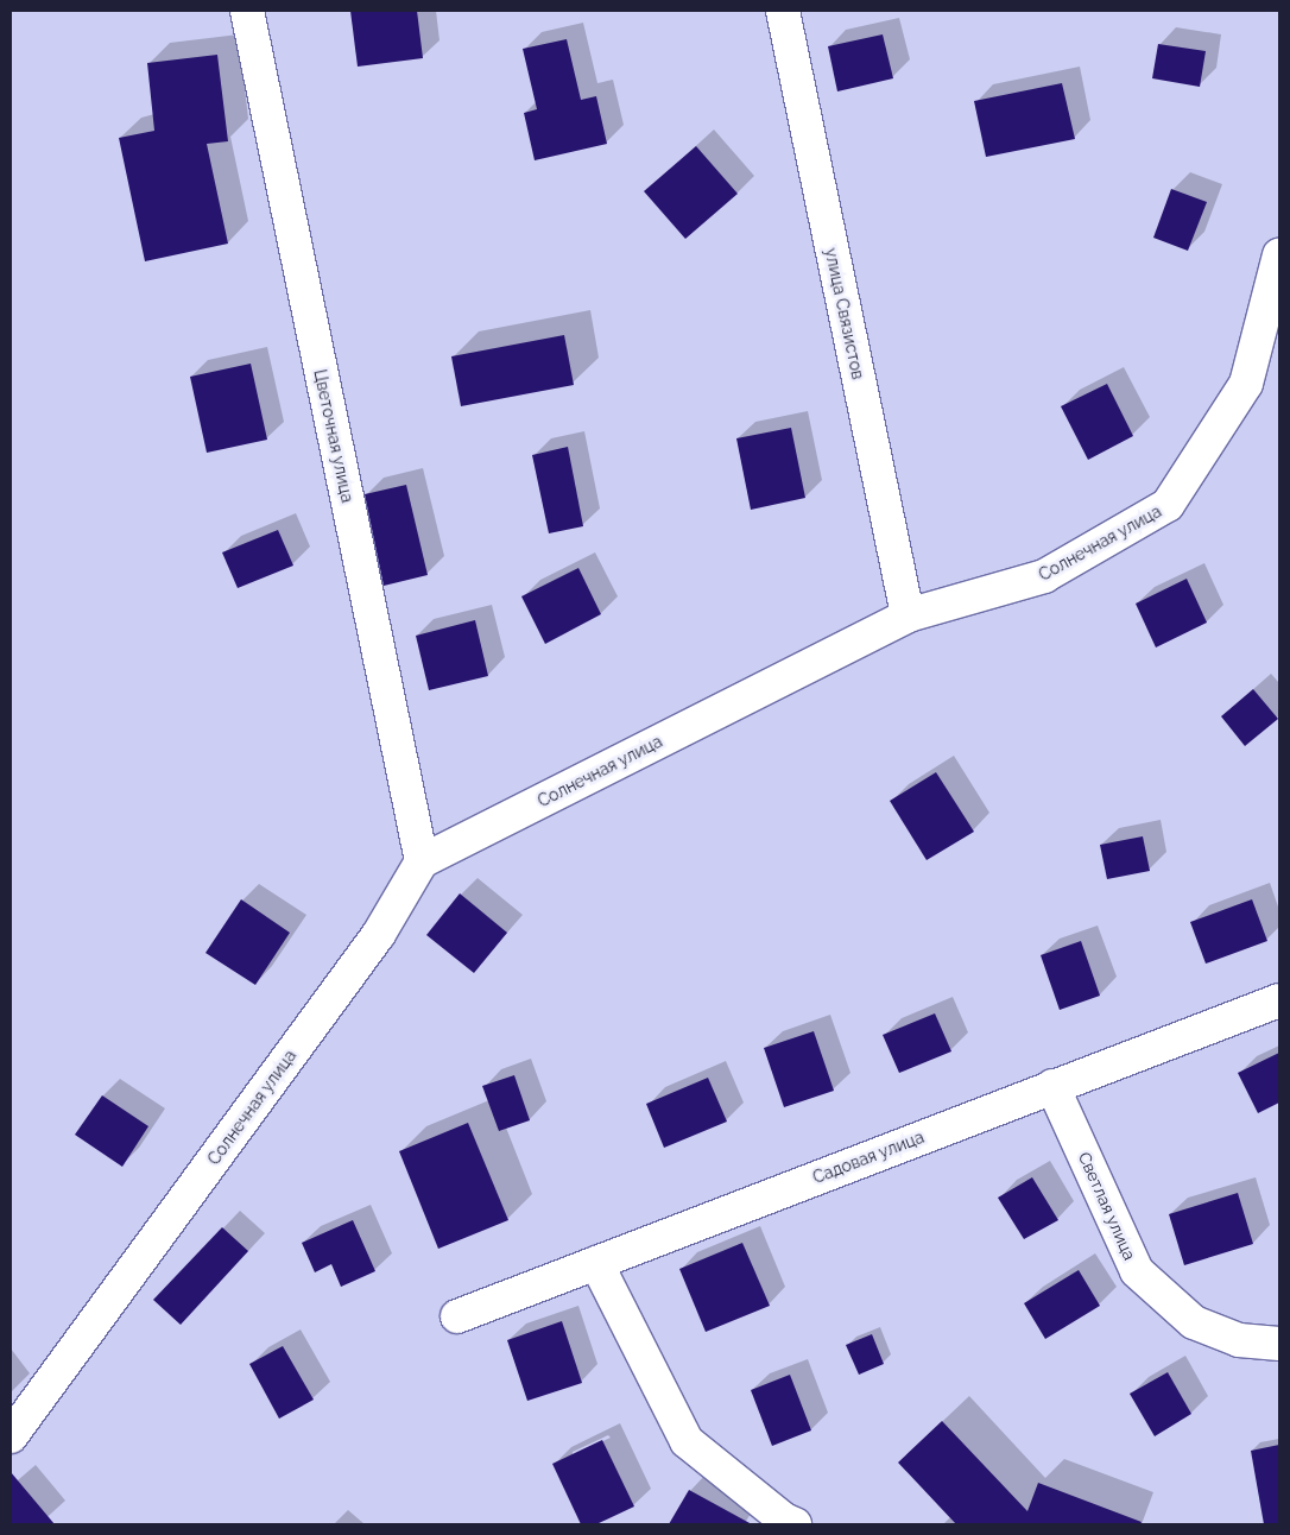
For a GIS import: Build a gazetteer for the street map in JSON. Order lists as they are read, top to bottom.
{
  "streets": {
    "street": [
      "улица Связистов",
      "Цветочная улица",
      "Солнечная улица",
      "Садовая улица",
      "Светлая улица"
    ]
  },
  "crossings": [
    ["улица Связистов", "Солнечная улица"],
    ["Цветочная улица", "Солнечная улица"],
    ["Садовая улица", "Светлая улица"]
  ]
}
